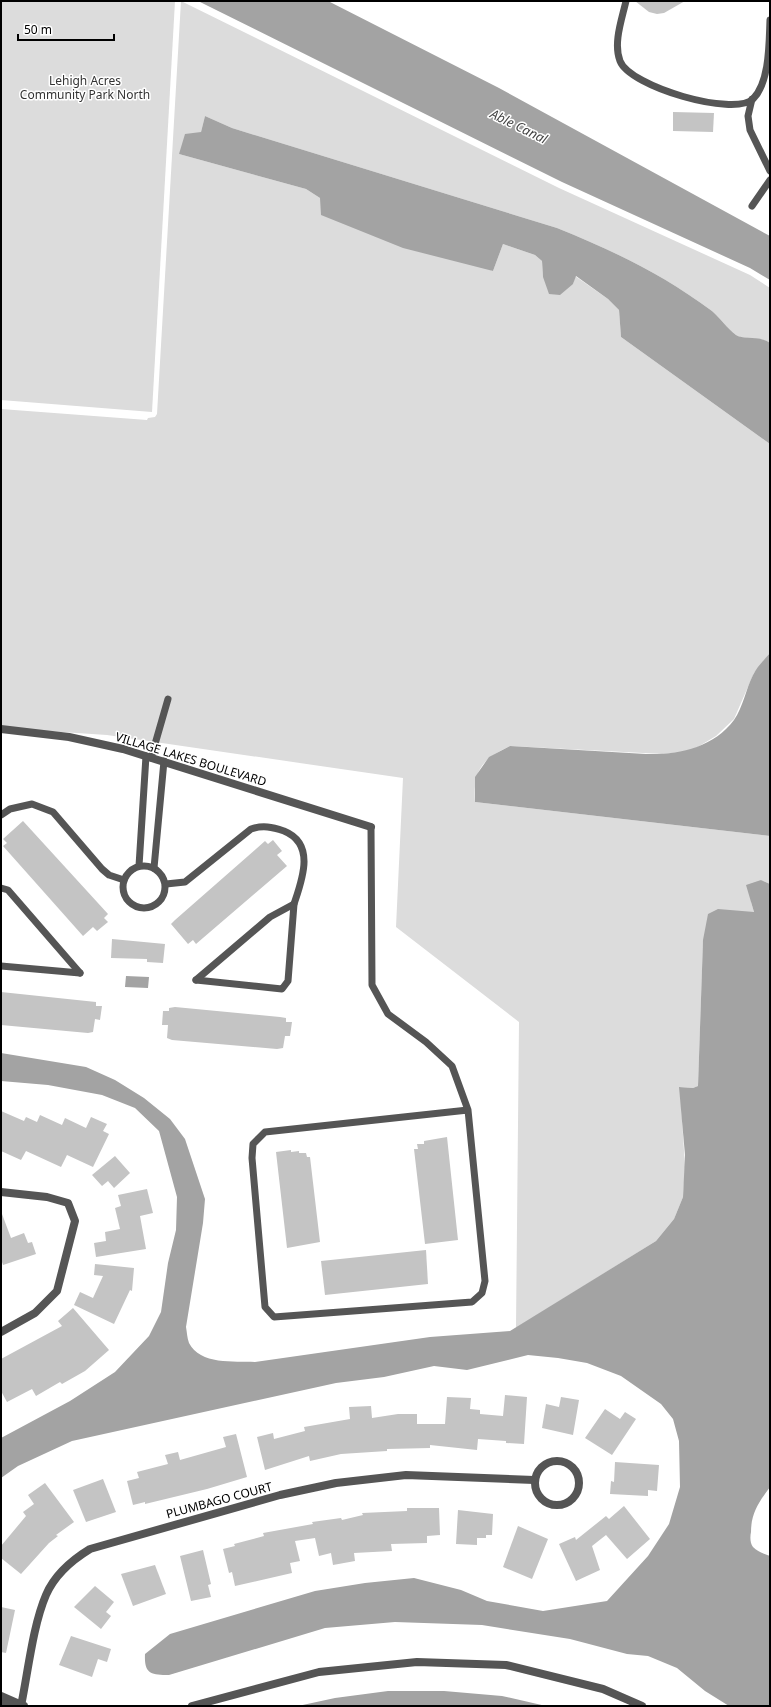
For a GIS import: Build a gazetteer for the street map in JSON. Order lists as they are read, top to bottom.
{
  "streets": {
    "street": ["VILLAGE LAKES BOULEVARD", "PLUMBAGO COURT"]
  },
  "water": ["Able Canal"],
  "parks": ["Lehigh Acres Community Park North"],
  "scale_bar": "50 m"
}
